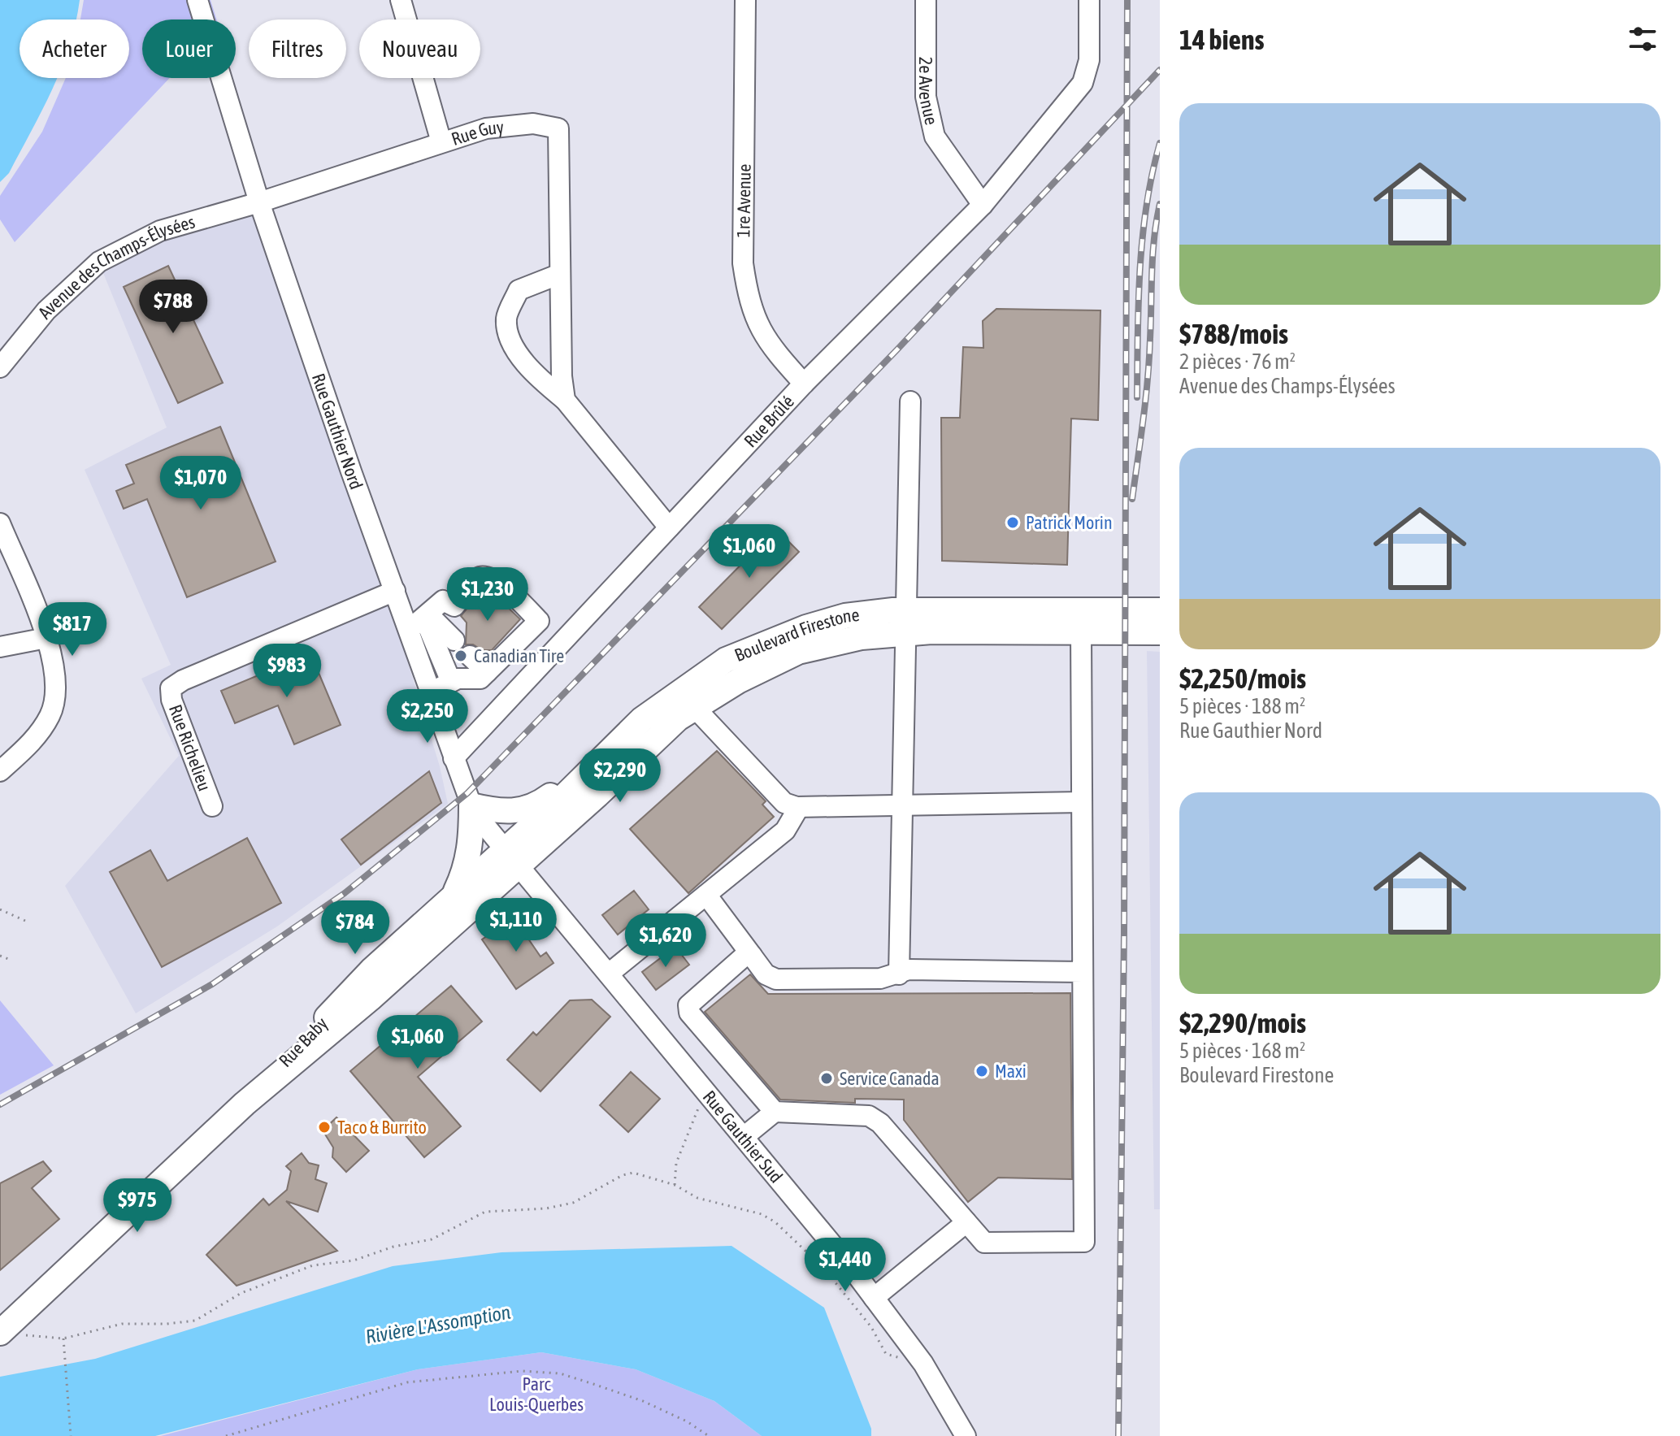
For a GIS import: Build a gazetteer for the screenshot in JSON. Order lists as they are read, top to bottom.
{
  "streets": {
    "main road": ["Boulevard Firestone", "Rue Baby"],
    "street": [
      "2e Avenue",
      "Rue Guy",
      "1re Avenue",
      "Avenue des Champs-Élysées",
      "Rue Brûlé",
      "Rue Gauthier Nord",
      "Rue Richelieu",
      "Rue Gauthier Sud"
    ]
  },
  "crossings": [
    ["2e Avenue", "Rue Brûlé"],
    ["Rue Guy", "Avenue des Champs-Élysées"],
    ["Rue Guy", "Rue Gauthier Nord"],
    ["1re Avenue", "Rue Brûlé"],
    ["Avenue des Champs-Élysées", "Rue Gauthier Nord"],
    ["Rue Brûlé", "Rue Gauthier Nord"],
    ["Rue Gauthier Nord", "Boulevard Firestone"],
    ["Rue Gauthier Nord", "Rue Richelieu"],
    ["Rue Gauthier Nord", "Rue Baby"],
    ["Rue Gauthier Nord", "Rue Gauthier Sud"],
    ["Boulevard Firestone", "Rue Baby"],
    ["Boulevard Firestone", "Rue Gauthier Sud"],
    ["Rue Baby", "Rue Gauthier Sud"]
  ],
  "water": ["Rivière L'Assomption"],
  "parks": ["Parc Louis-Querbes"],
  "places": [
    "Patrick Morin",
    "Canadian Tire",
    "Maxi",
    "Service Canada",
    "Taco & Burrito"
  ],
  "page": {
    "heading": "14 biens",
    "chip": [
      "Acheter",
      "Louer",
      "Filtres",
      "Nouveau"
    ],
    "list": [
      {
        "name": "$788/mois",
        "note": "2 pièces · 76 m² · Avenue des Champs-Élysées"
      },
      {
        "name": "$2,250/mois",
        "note": "5 pièces · 188 m² · Rue Gauthier Nord"
      },
      {
        "name": "$2,290/mois",
        "note": "5 pièces · 168 m² · Boulevard Firestone"
      }
    ],
    "price": [
      "$788",
      "$1,070",
      "$1,060",
      "$1,230",
      "$817",
      "$983",
      "$2,250",
      "$2,290",
      "$1,110",
      "$784",
      "$1,620",
      "$1,060",
      "$975",
      "$1,440"
    ]
  }
}
